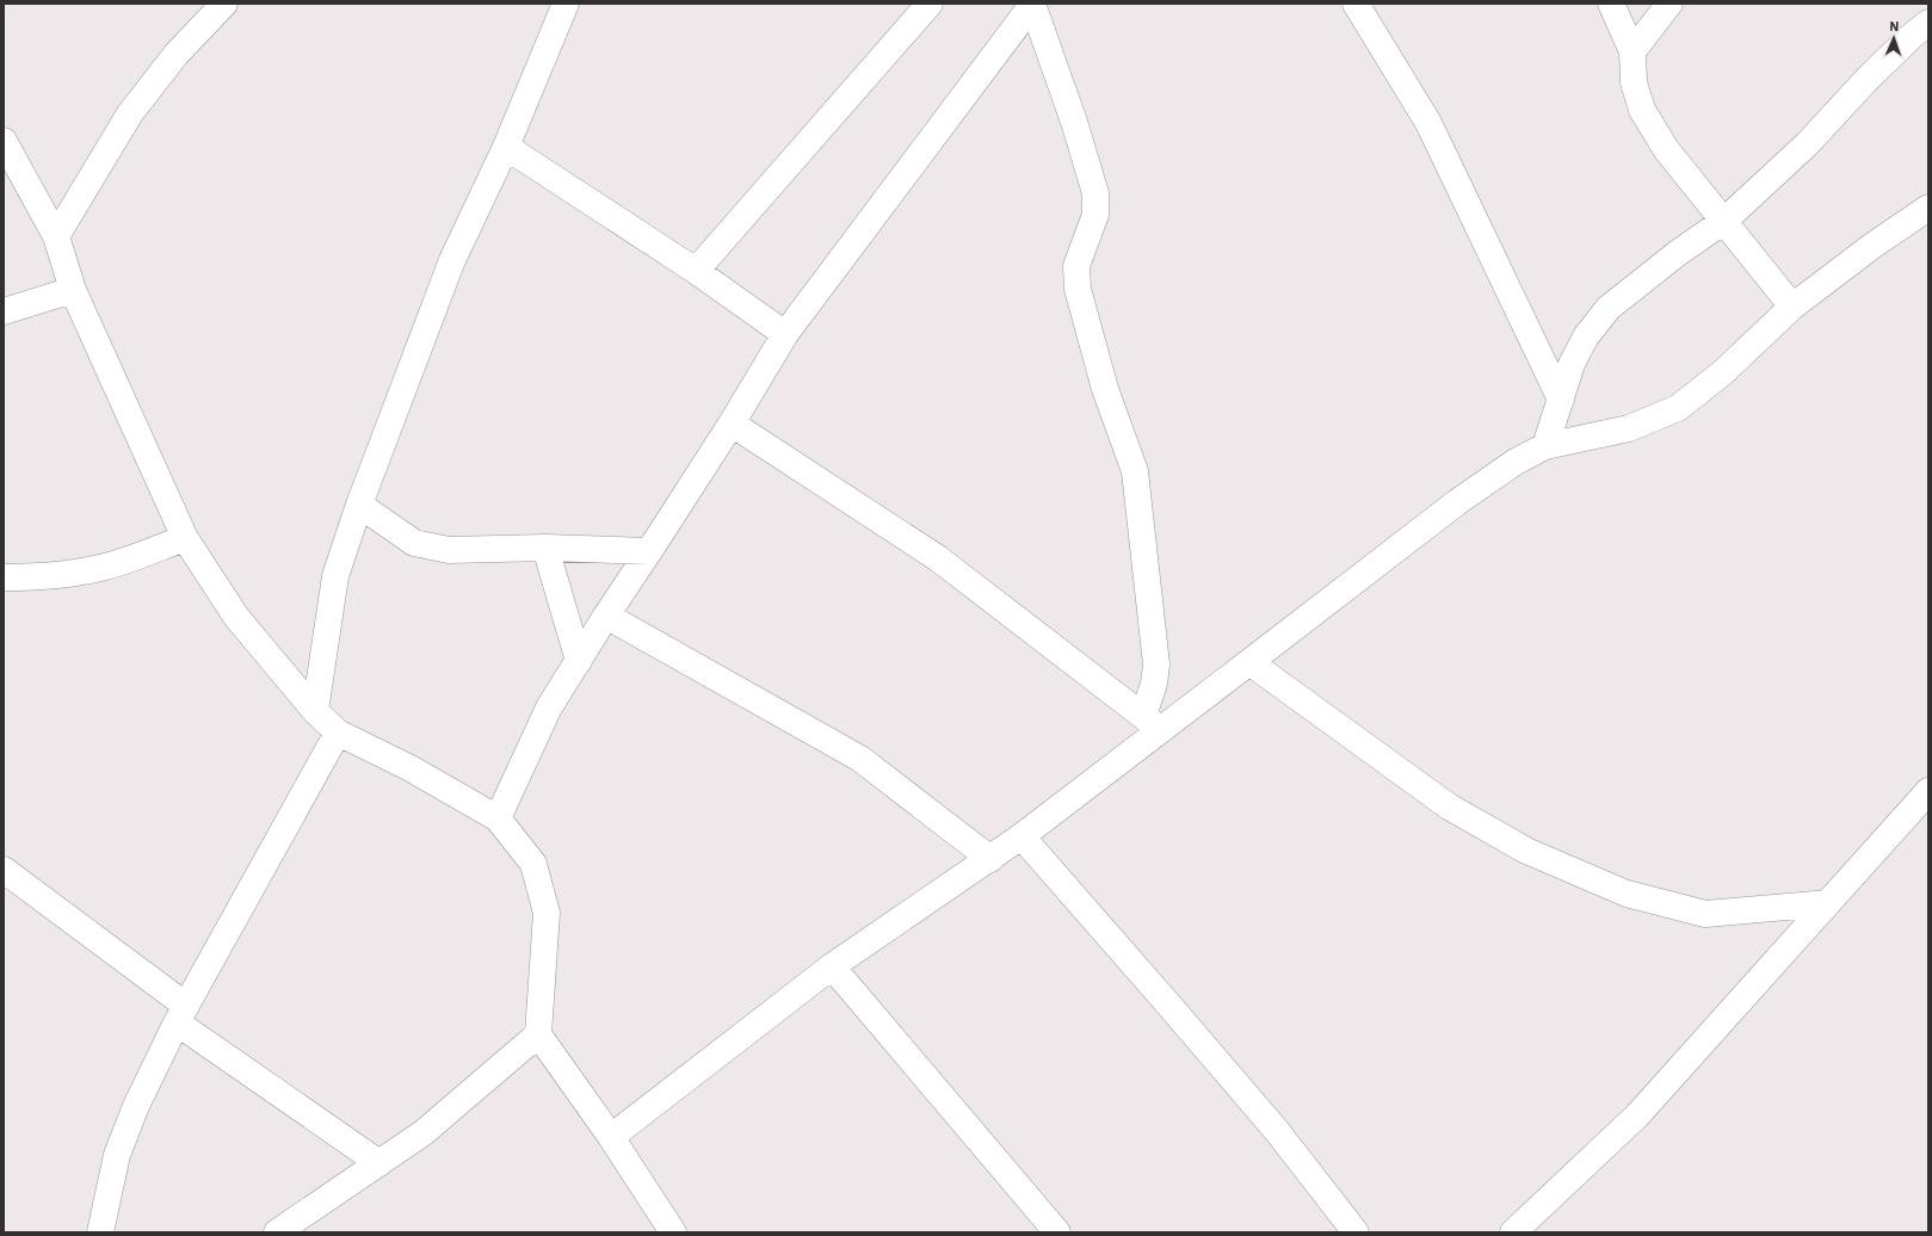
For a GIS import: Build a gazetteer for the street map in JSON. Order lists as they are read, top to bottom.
{
  "north": "top"
}
